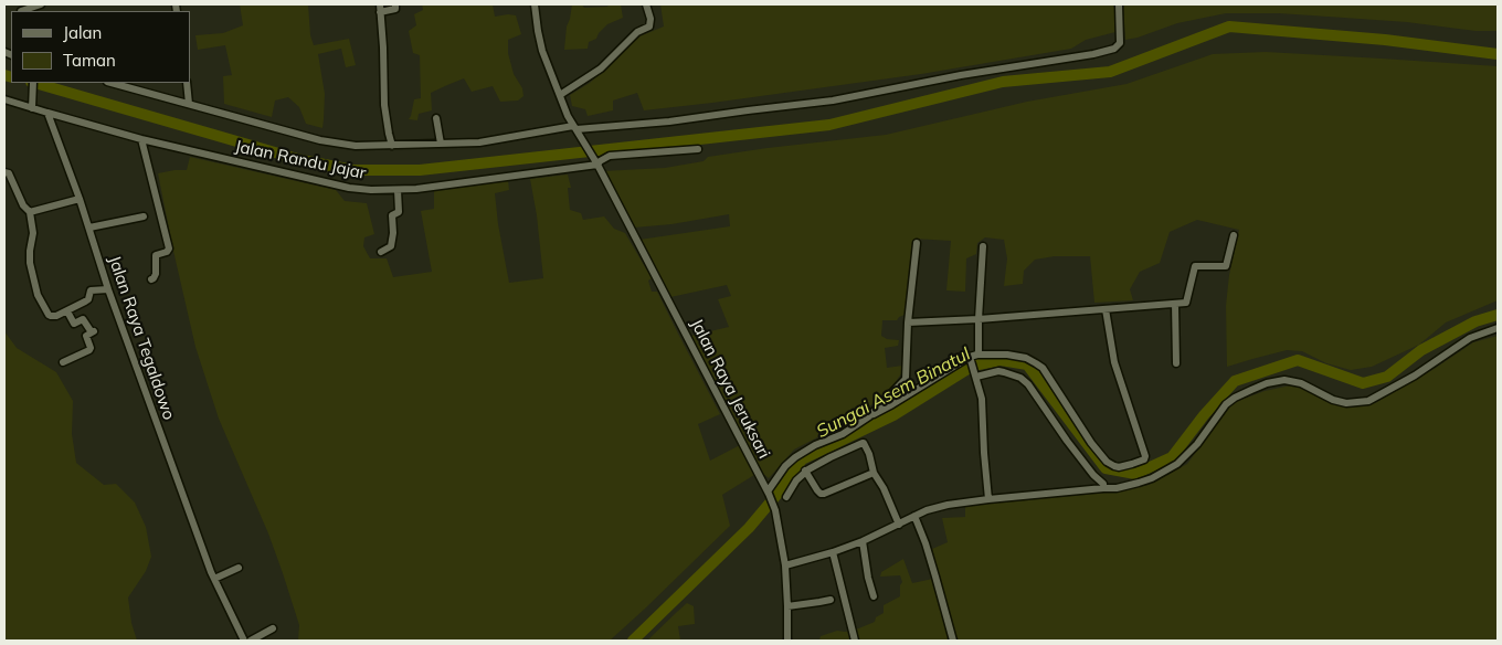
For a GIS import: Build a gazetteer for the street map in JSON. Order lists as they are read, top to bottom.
{
  "streets": {
    "street": ["Jalan Randu Jajar", "Jalan Raya Tegaldowo", "Jalan Raya Jeruksari"]
  },
  "crossings": [
    ["Jalan Randu Jajar", "Jalan Raya Tegaldowo"],
    ["Jalan Randu Jajar", "Jalan Raya Jeruksari"]
  ],
  "water": ["Sungai Asem Binatul"],
  "legend": ["Jalan", "Taman"]
}
